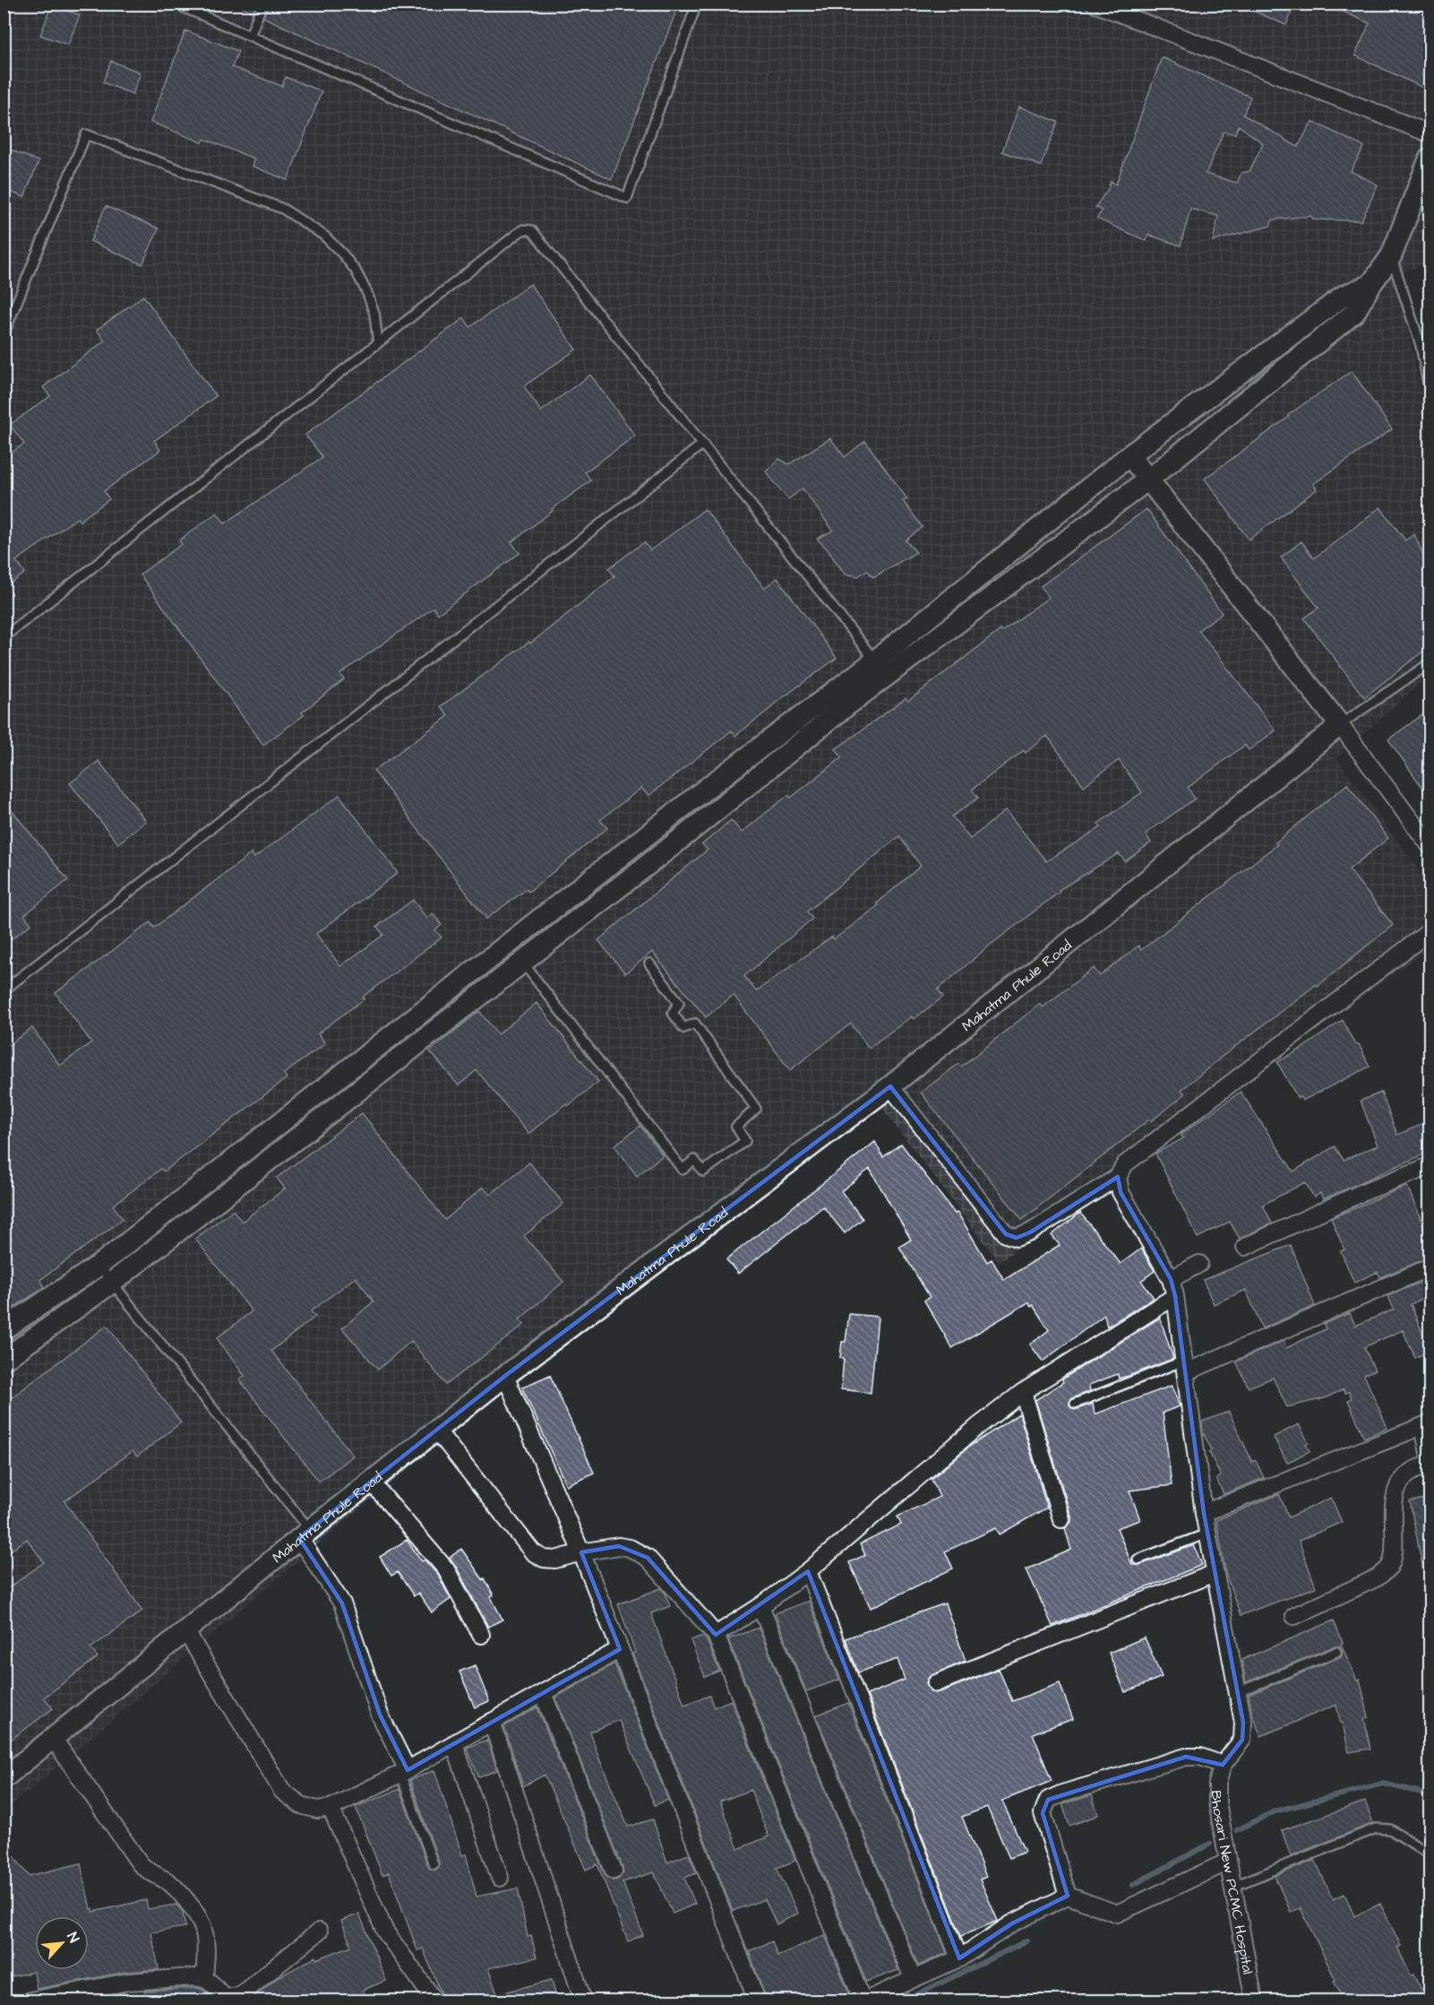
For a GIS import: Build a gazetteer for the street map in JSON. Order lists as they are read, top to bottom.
{
  "streets": {
    "street": ["Mahatma Phule Road", "Bhosari New PCMC Hospital"]
  },
  "north": "top right"
}
